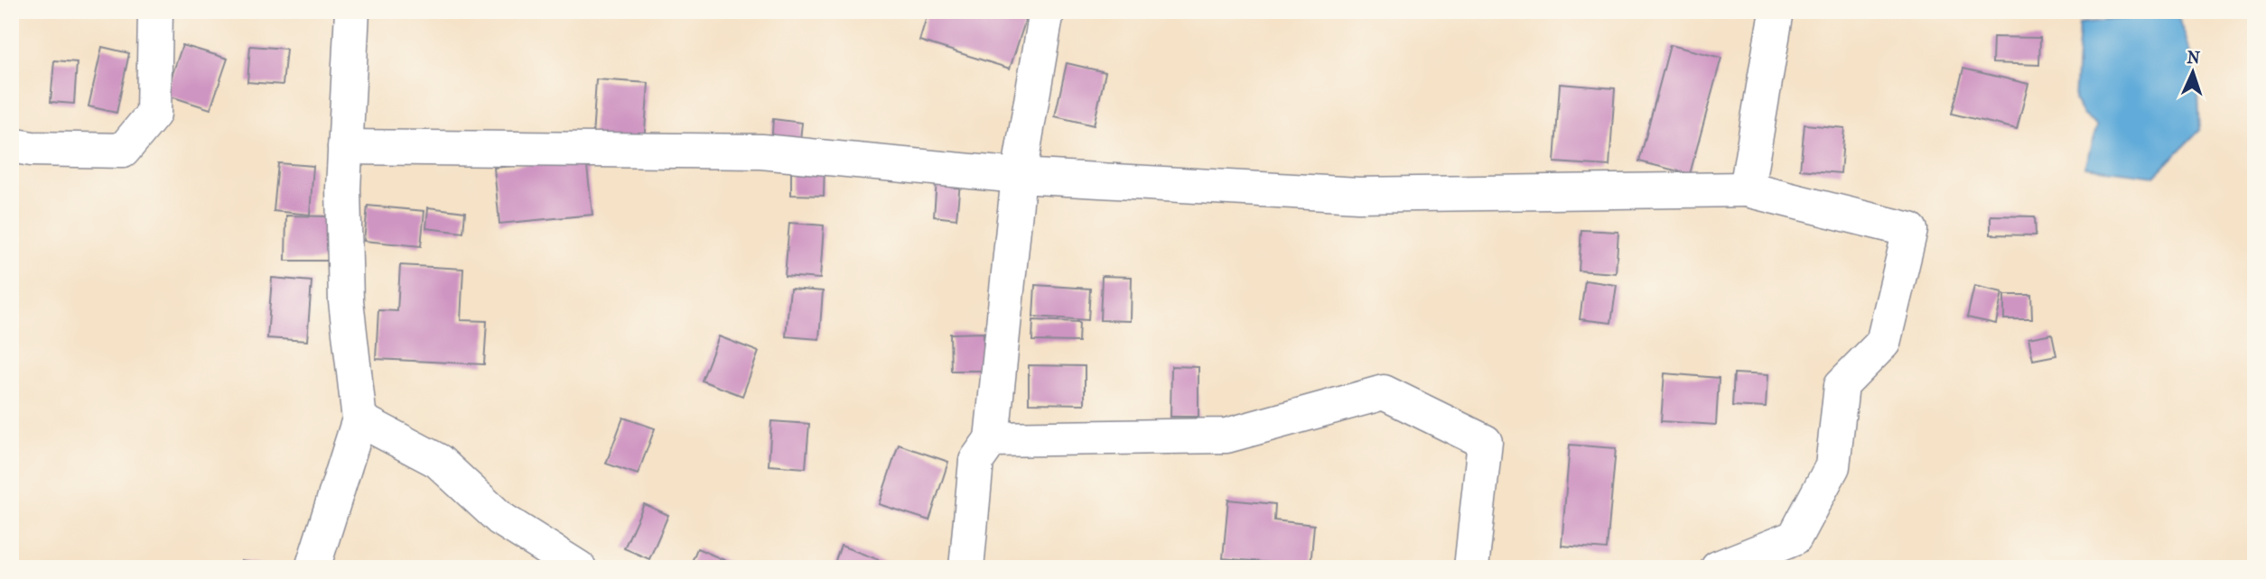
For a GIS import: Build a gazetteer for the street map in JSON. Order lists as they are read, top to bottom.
{
  "north": "top"
}
